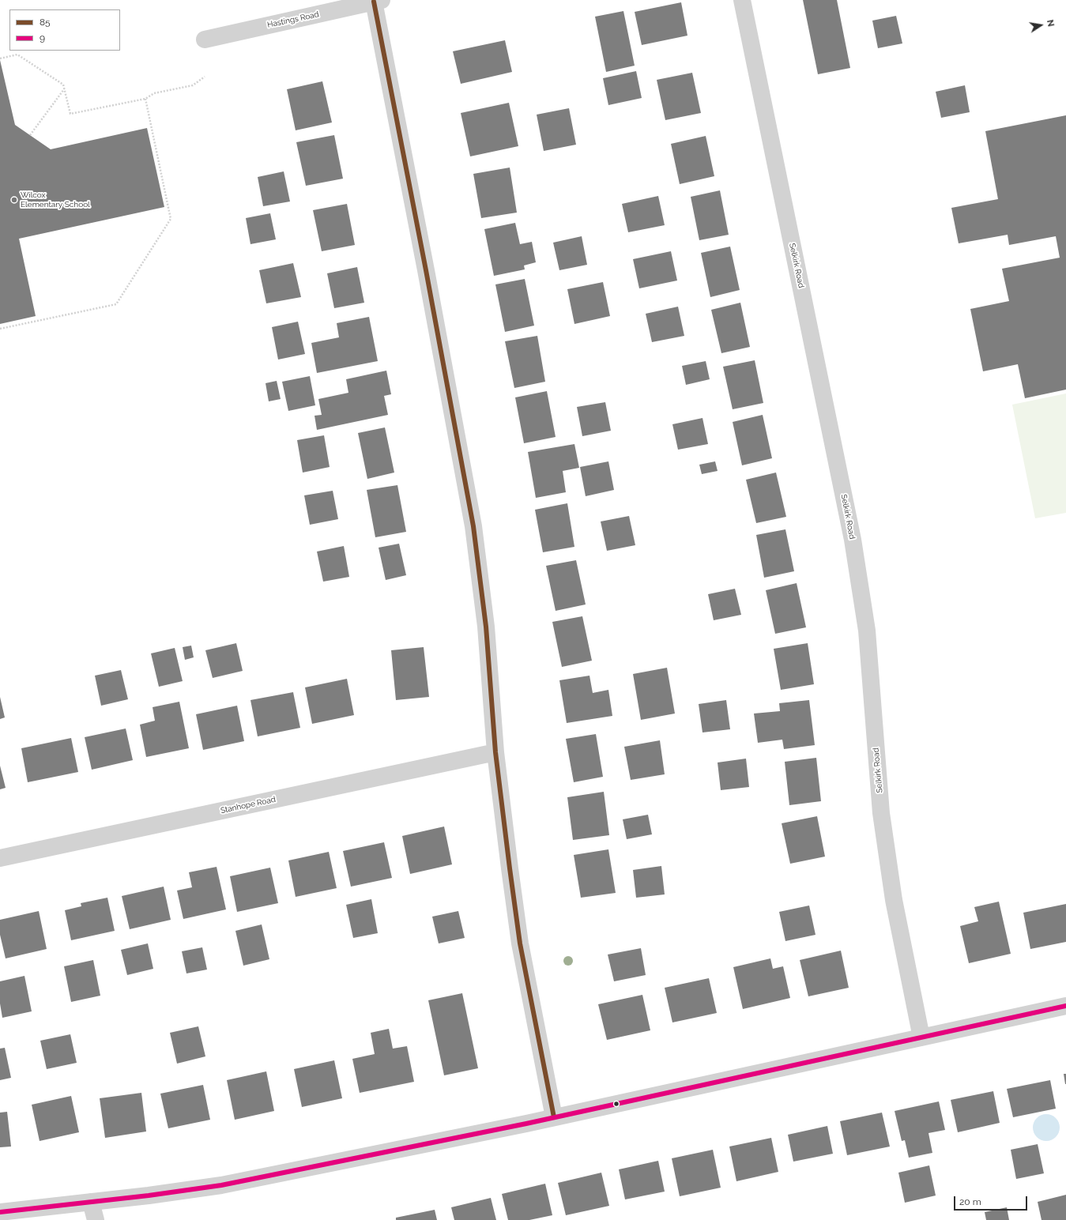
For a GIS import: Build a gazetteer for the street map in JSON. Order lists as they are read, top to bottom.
{
  "streets": {
    "street": ["Hastings Road", "Selkirk Road", "Stanhope Road"]
  },
  "places": ["Wilcox Elementary School"],
  "lines": ["transit line 85", "transit line 9"],
  "legend": ["85", "9"],
  "scale_bar": "20 m",
  "north": "right"
}
